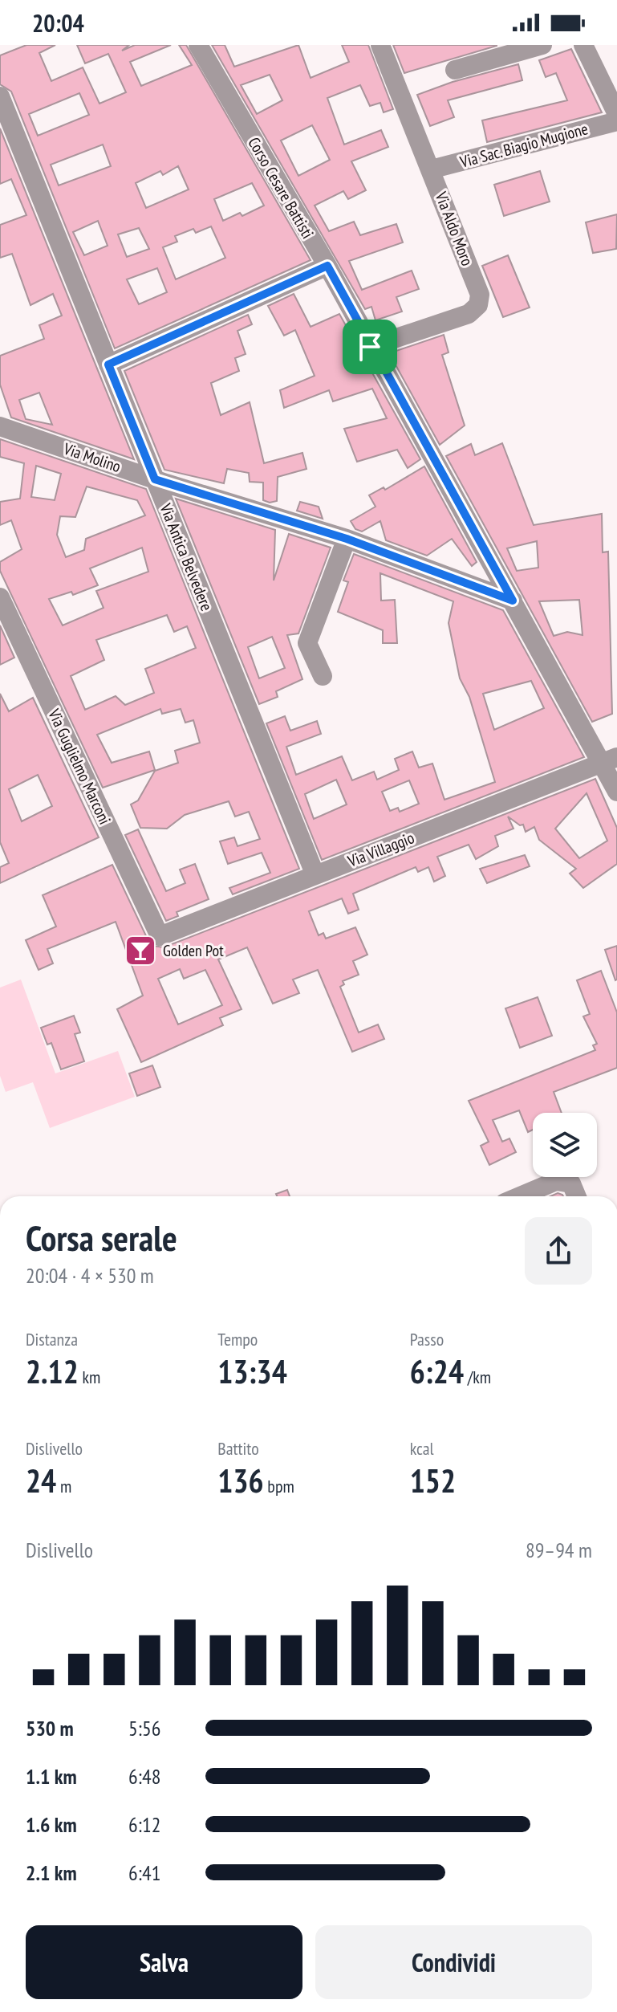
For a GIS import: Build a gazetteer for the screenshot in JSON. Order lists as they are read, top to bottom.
{
  "streets": {
    "street": [
      "Via Sac. Biagio Mugione",
      "Corso Cesare Battisti",
      "Via Aldo Moro",
      "Via Molino",
      "Via Antica Belvedere",
      "Via Guglielmo Marconi",
      "Via Villaggio"
    ]
  },
  "crossings": [
    ["Via Sac. Biagio Mugione", "Via Aldo Moro"],
    ["Corso Cesare Battisti", "Via Aldo Moro"],
    ["Corso Cesare Battisti", "Via Molino"],
    ["Corso Cesare Battisti", "Via Villaggio"],
    ["Via Molino", "Via Antica Belvedere"],
    ["Via Antica Belvedere", "Via Villaggio"],
    ["Via Guglielmo Marconi", "Via Villaggio"]
  ],
  "places": {
    "bar": ["Golden Pot"]
  },
  "page": {
    "status": "20:04",
    "heading": ["Corsa serale", "20:04 · 4 × 530 m"],
    "stats": [
      ["Distanza", "2.12 km"],
      ["Tempo", "13:34"],
      ["Passo", "6:24 /km"],
      ["Dislivello", "24 m"],
      ["Battito", "136 bpm"],
      ["kcal", "152"]
    ],
    "chart": ["Dislivello", "89–94 m"],
    "list": [
      {
        "name": "530 m",
        "note": "5:56"
      },
      {
        "name": "1.1 km",
        "note": "6:48"
      },
      {
        "name": "1.6 km",
        "note": "6:12"
      },
      {
        "name": "2.1 km",
        "note": "6:41"
      }
    ],
    "buttons": ["Salva", "Condividi"]
  }
}
